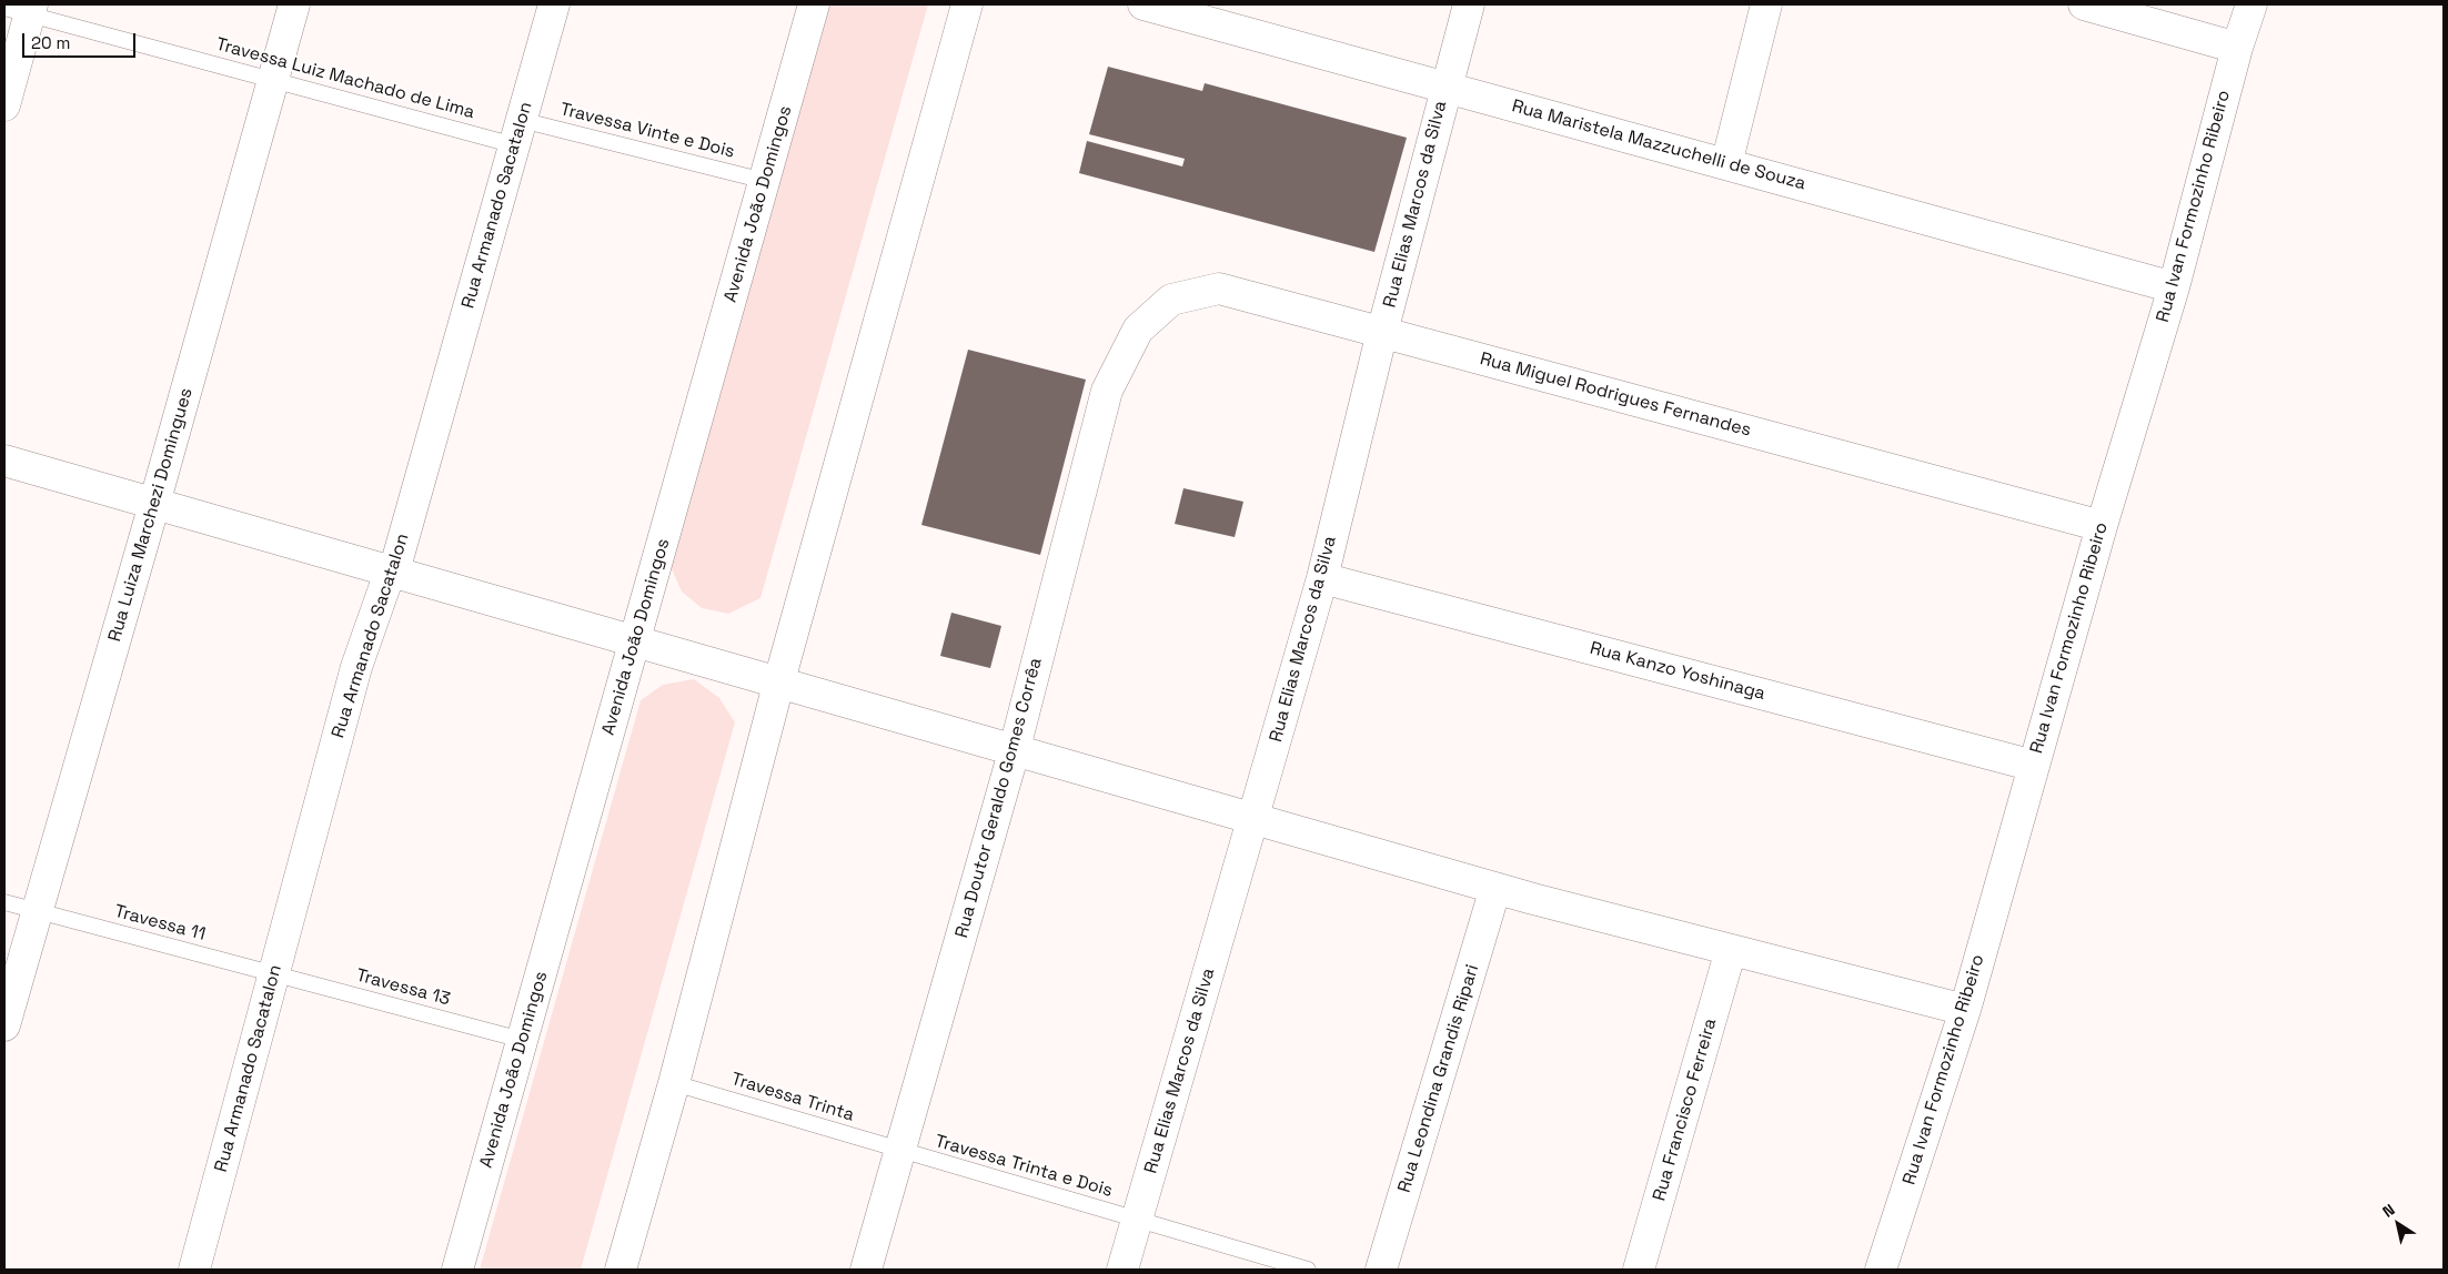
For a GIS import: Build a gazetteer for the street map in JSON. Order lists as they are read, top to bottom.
{
  "streets": {
    "street": [
      "Rua Maristela Mazzuchelli de Souza",
      "Avenida João Domingos",
      "Rua Elias Marcos da Silva",
      "Rua Armanado Sacatalon",
      "Rua Ivan Formozinho Ribeiro",
      "Rua Miguel Rodrigues Fernandes",
      "Rua Luiza Marchezi Domingues",
      "Rua Kanzo Yoshinaga",
      "Rua Doutor Geraldo Gomes Corrêa",
      "Rua Leondina Grandis Ripari",
      "Rua Francisco Ferreira"
    ],
    "lane": [
      "Travessa Luiz Machado de Lima",
      "Travessa Vinte e Dois",
      "Travessa 11",
      "Travessa 13",
      "Travessa Trinta",
      "Travessa Trinta e Dois"
    ]
  },
  "crossings": [
    ["Travessa Luiz Machado de Lima", "Travessa Vinte e Dois"],
    ["Travessa Luiz Machado de Lima", "Rua Armanado Sacatalon"],
    ["Travessa Luiz Machado de Lima", "Rua Luiza Marchezi Domingues"],
    ["Travessa Vinte e Dois", "Avenida João Domingos"],
    ["Travessa Vinte e Dois", "Rua Armanado Sacatalon"],
    ["Rua Maristela Mazzuchelli de Souza", "Rua Elias Marcos da Silva"],
    ["Rua Maristela Mazzuchelli de Souza", "Rua Ivan Formozinho Ribeiro"],
    ["Avenida João Domingos", "Travessa 13"],
    ["Rua Elias Marcos da Silva", "Rua Miguel Rodrigues Fernandes"],
    ["Rua Elias Marcos da Silva", "Rua Kanzo Yoshinaga"],
    ["Rua Elias Marcos da Silva", "Travessa Trinta e Dois"],
    ["Rua Armanado Sacatalon", "Travessa 11"],
    ["Rua Armanado Sacatalon", "Travessa 13"],
    ["Rua Ivan Formozinho Ribeiro", "Rua Miguel Rodrigues Fernandes"],
    ["Rua Ivan Formozinho Ribeiro", "Rua Kanzo Yoshinaga"],
    ["Rua Miguel Rodrigues Fernandes", "Rua Doutor Geraldo Gomes Corrêa"],
    ["Rua Luiza Marchezi Domingues", "Travessa 11"],
    ["Rua Doutor Geraldo Gomes Corrêa", "Travessa Trinta"],
    ["Rua Doutor Geraldo Gomes Corrêa", "Travessa Trinta e Dois"],
    ["Travessa 11", "Travessa 13"],
    ["Travessa Trinta", "Travessa Trinta e Dois"]
  ],
  "scale_bar": "20 m",
  "north": "top left"
}
